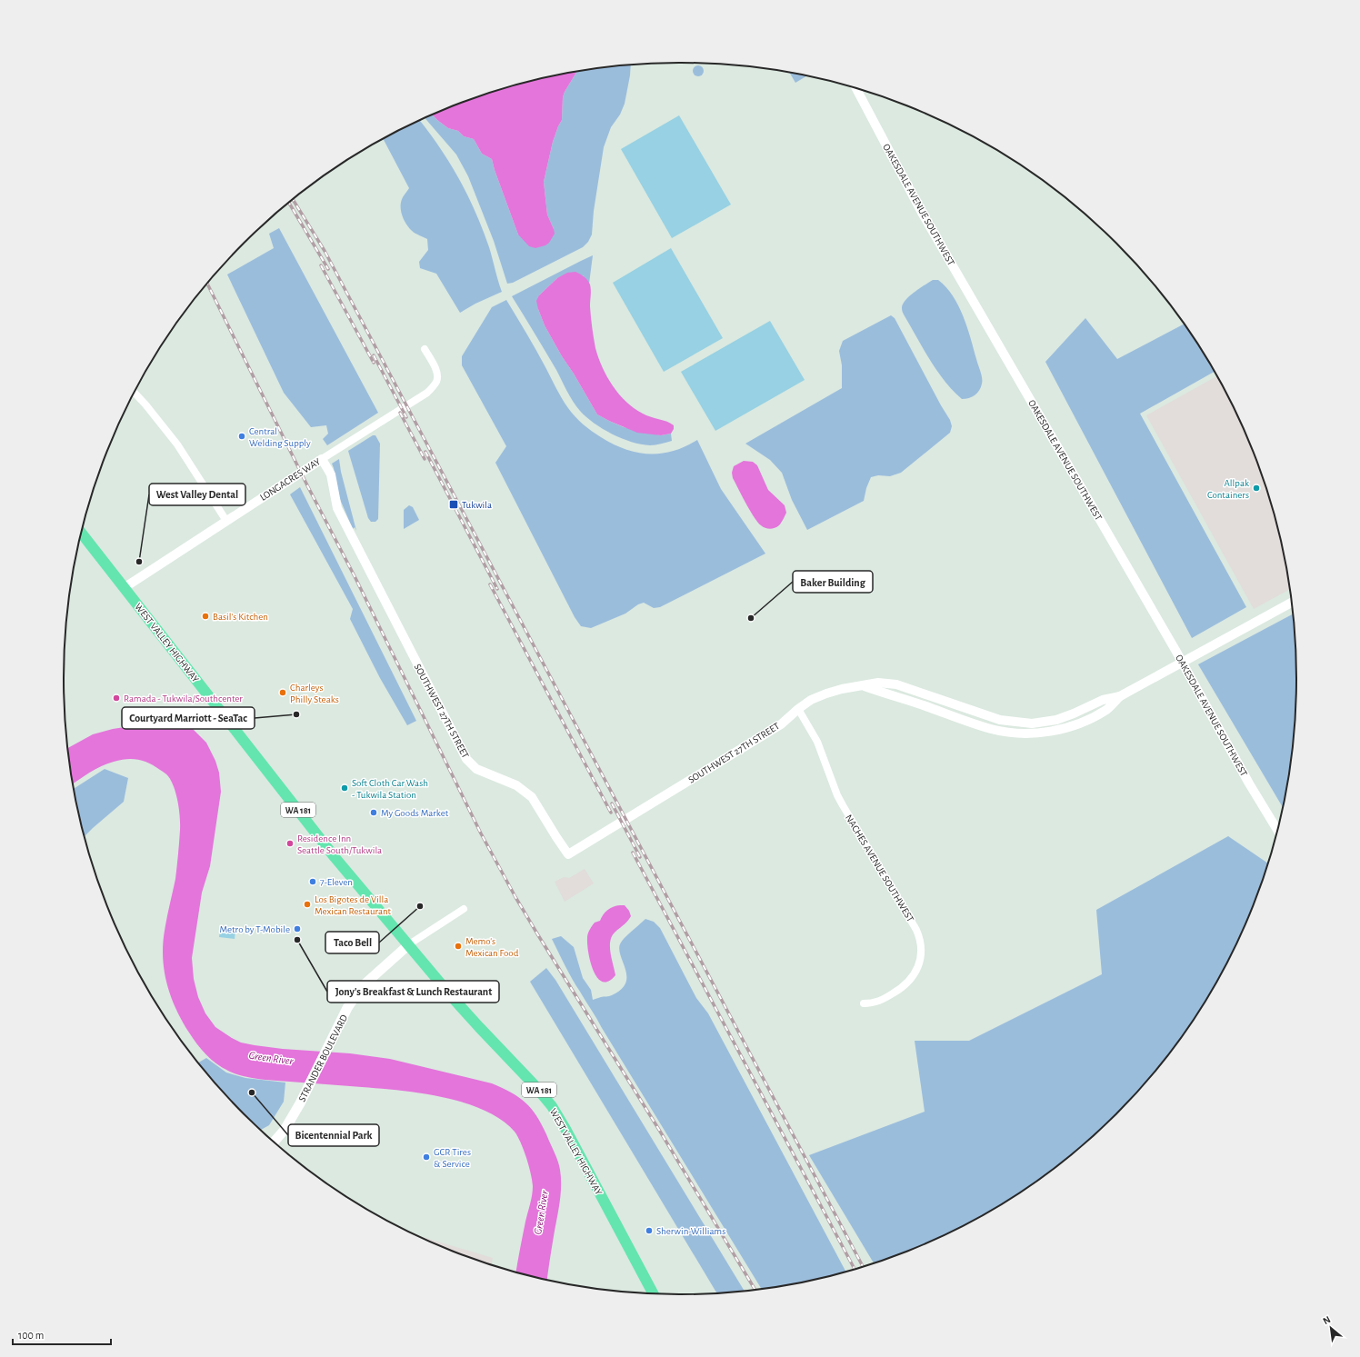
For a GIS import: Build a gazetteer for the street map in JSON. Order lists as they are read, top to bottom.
{
  "streets": {
    "main road": ["WEST VALLEY HIGHWAY", "WA 181", "STRANDER BOULEVARD"],
    "street": [
      "OAKESDALE AVENUE SOUTHWEST",
      "LONGACRES WAY",
      "SOUTHWEST 27TH STREET",
      "NACHES AVENUE SOUTHWEST"
    ]
  },
  "crossings": [
    ["OAKESDALE AVENUE SOUTHWEST", "SOUTHWEST 27TH STREET"],
    ["LONGACRES WAY", "WEST VALLEY HIGHWAY"],
    ["LONGACRES WAY", "SOUTHWEST 27TH STREET"],
    ["WEST VALLEY HIGHWAY", "STRANDER BOULEVARD"],
    ["SOUTHWEST 27TH STREET", "NACHES AVENUE SOUTHWEST"]
  ],
  "water": ["Green River"],
  "places": {
    "other": [
      "Central Welding Supply",
      "Allpak Containers",
      "West Valley Dental",
      "Basil's Kitchen",
      "Baker Building",
      "Charleys Philly Steaks",
      "Ramada - Tukwila/Southcenter",
      "Courtyard Marriott - SeaTac",
      "Soft Cloth Car Wash - Tukwila Station",
      "My Goods Market",
      "Residence Inn Seattle South/Tukwila",
      "7-Eleven",
      "Los Bigotes de Villa Mexican Restaurant",
      "Taco Bell",
      "Metro by T-Mobile",
      "Jony's Breakfast & Lunch Restaurant",
      "Memo's Mexican Food",
      "Bicentennial Park",
      "GCR Tires & Service",
      "Sherwin-Williams"
    ],
    "transit": ["Tukwila"]
  },
  "scale_bar": "100 m",
  "north": "top left"
}
